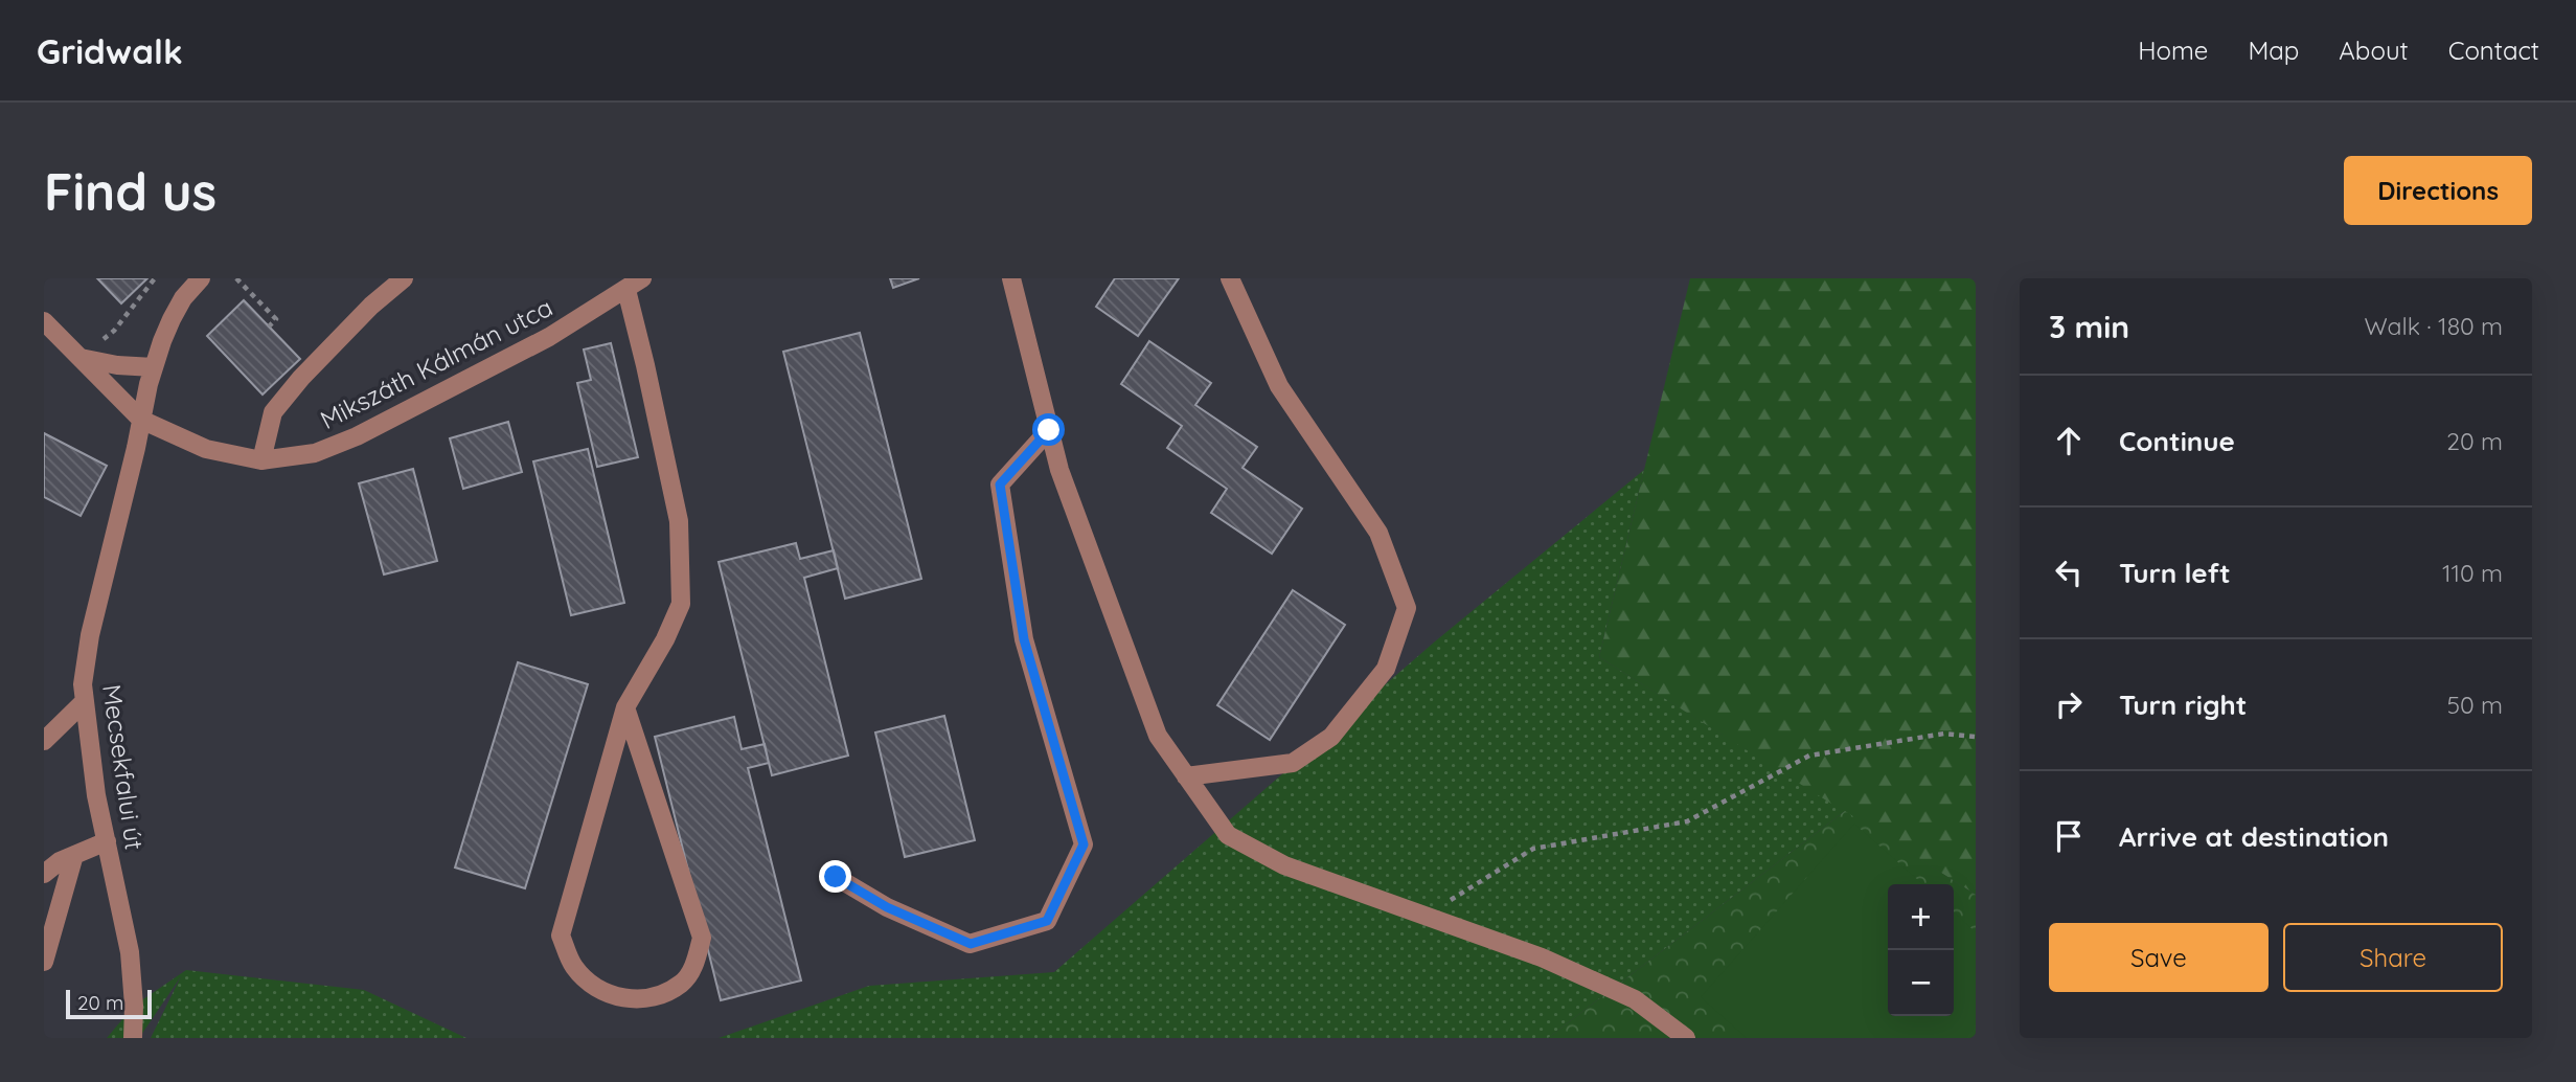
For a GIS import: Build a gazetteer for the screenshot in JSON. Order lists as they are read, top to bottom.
{
  "streets": {
    "street": ["Mikszáth Kálmán utca", "Mecsekfalui út"]
  },
  "crossings": [
    ["Mikszáth Kálmán utca", "Mecsekfalui út"]
  ],
  "scale_bar": "20 m",
  "page": {
    "header": "Gridwalk",
    "nav": [
      "Home",
      "Map",
      "About",
      "Contact"
    ],
    "buttons": [
      "Directions",
      ["Save", "Share"]
    ],
    "title": "Find us",
    "heading": ["3 min", "Walk · 180 m"],
    "list": [
      ["Continue", "20 m"],
      ["Turn left", "110 m"],
      ["Turn right", "50 m"],
      "Arrive at destination"
    ],
    "map_buttons": ["+", "−"],
    "scale": "20 m"
  }
}
